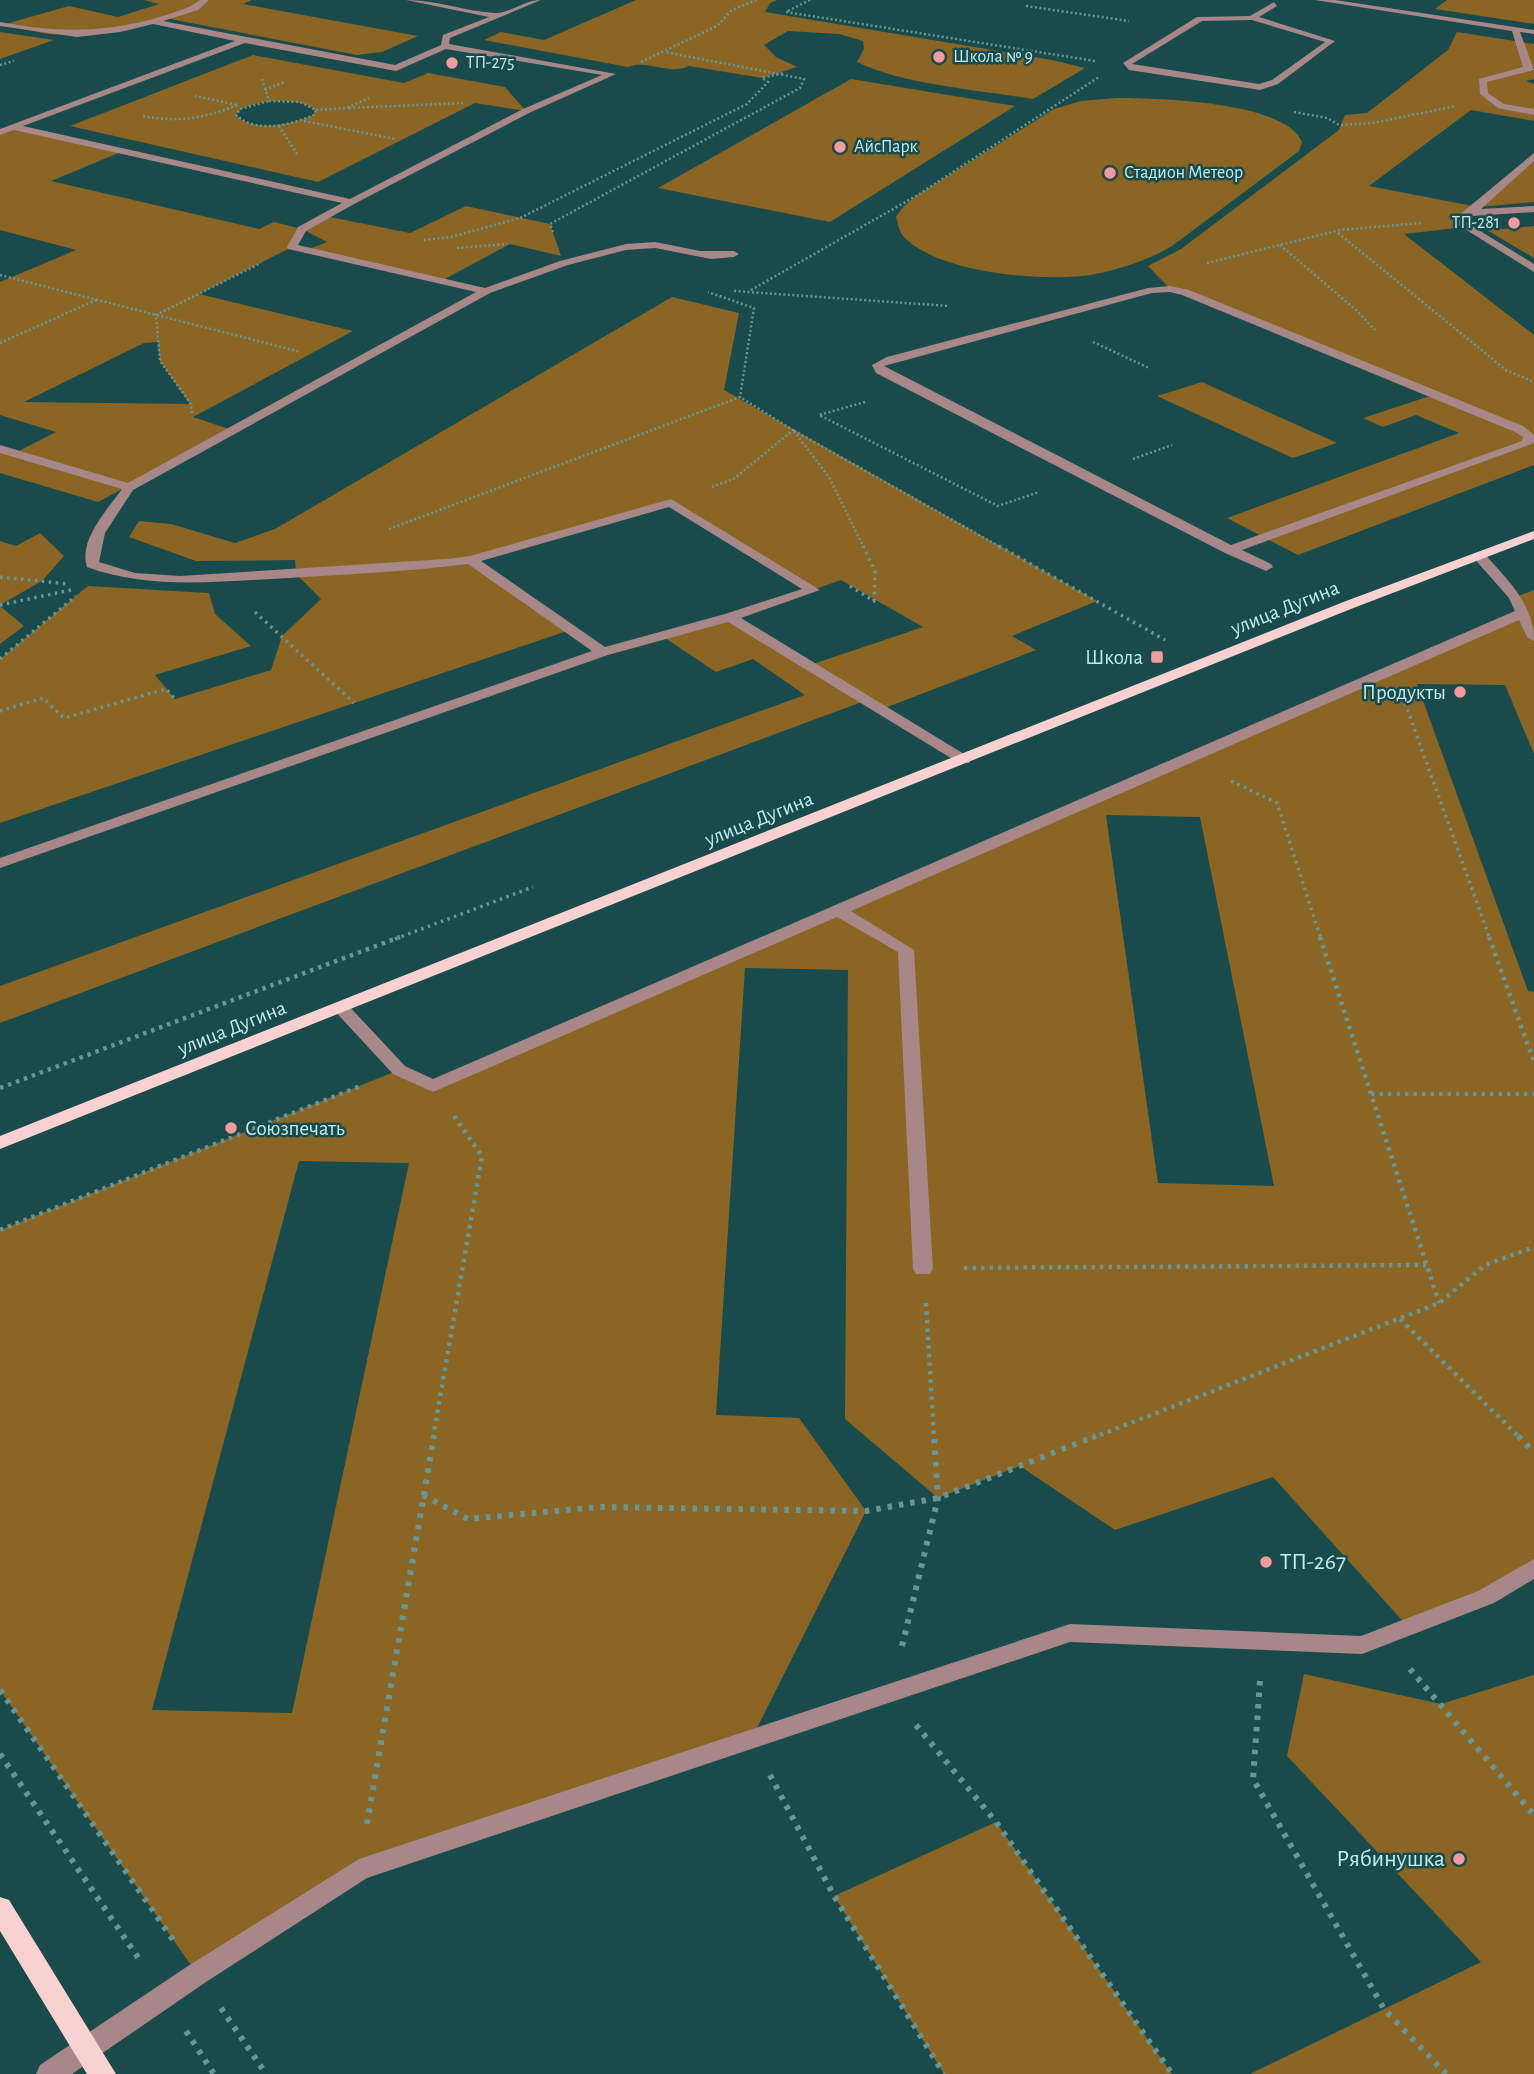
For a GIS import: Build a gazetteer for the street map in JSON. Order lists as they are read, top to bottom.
{
  "streets": {
    "main road": ["улица Дугина"]
  },
  "places": {
    "other": [
      "Школа № 9",
      "ТП-275",
      "АйсПарк",
      "Стадион Метеор",
      "ТП-281",
      "Продукты",
      "Союзпечать",
      "ТП-267",
      "Рябинушка"
    ],
    "transit": ["Школа"]
  }
}
